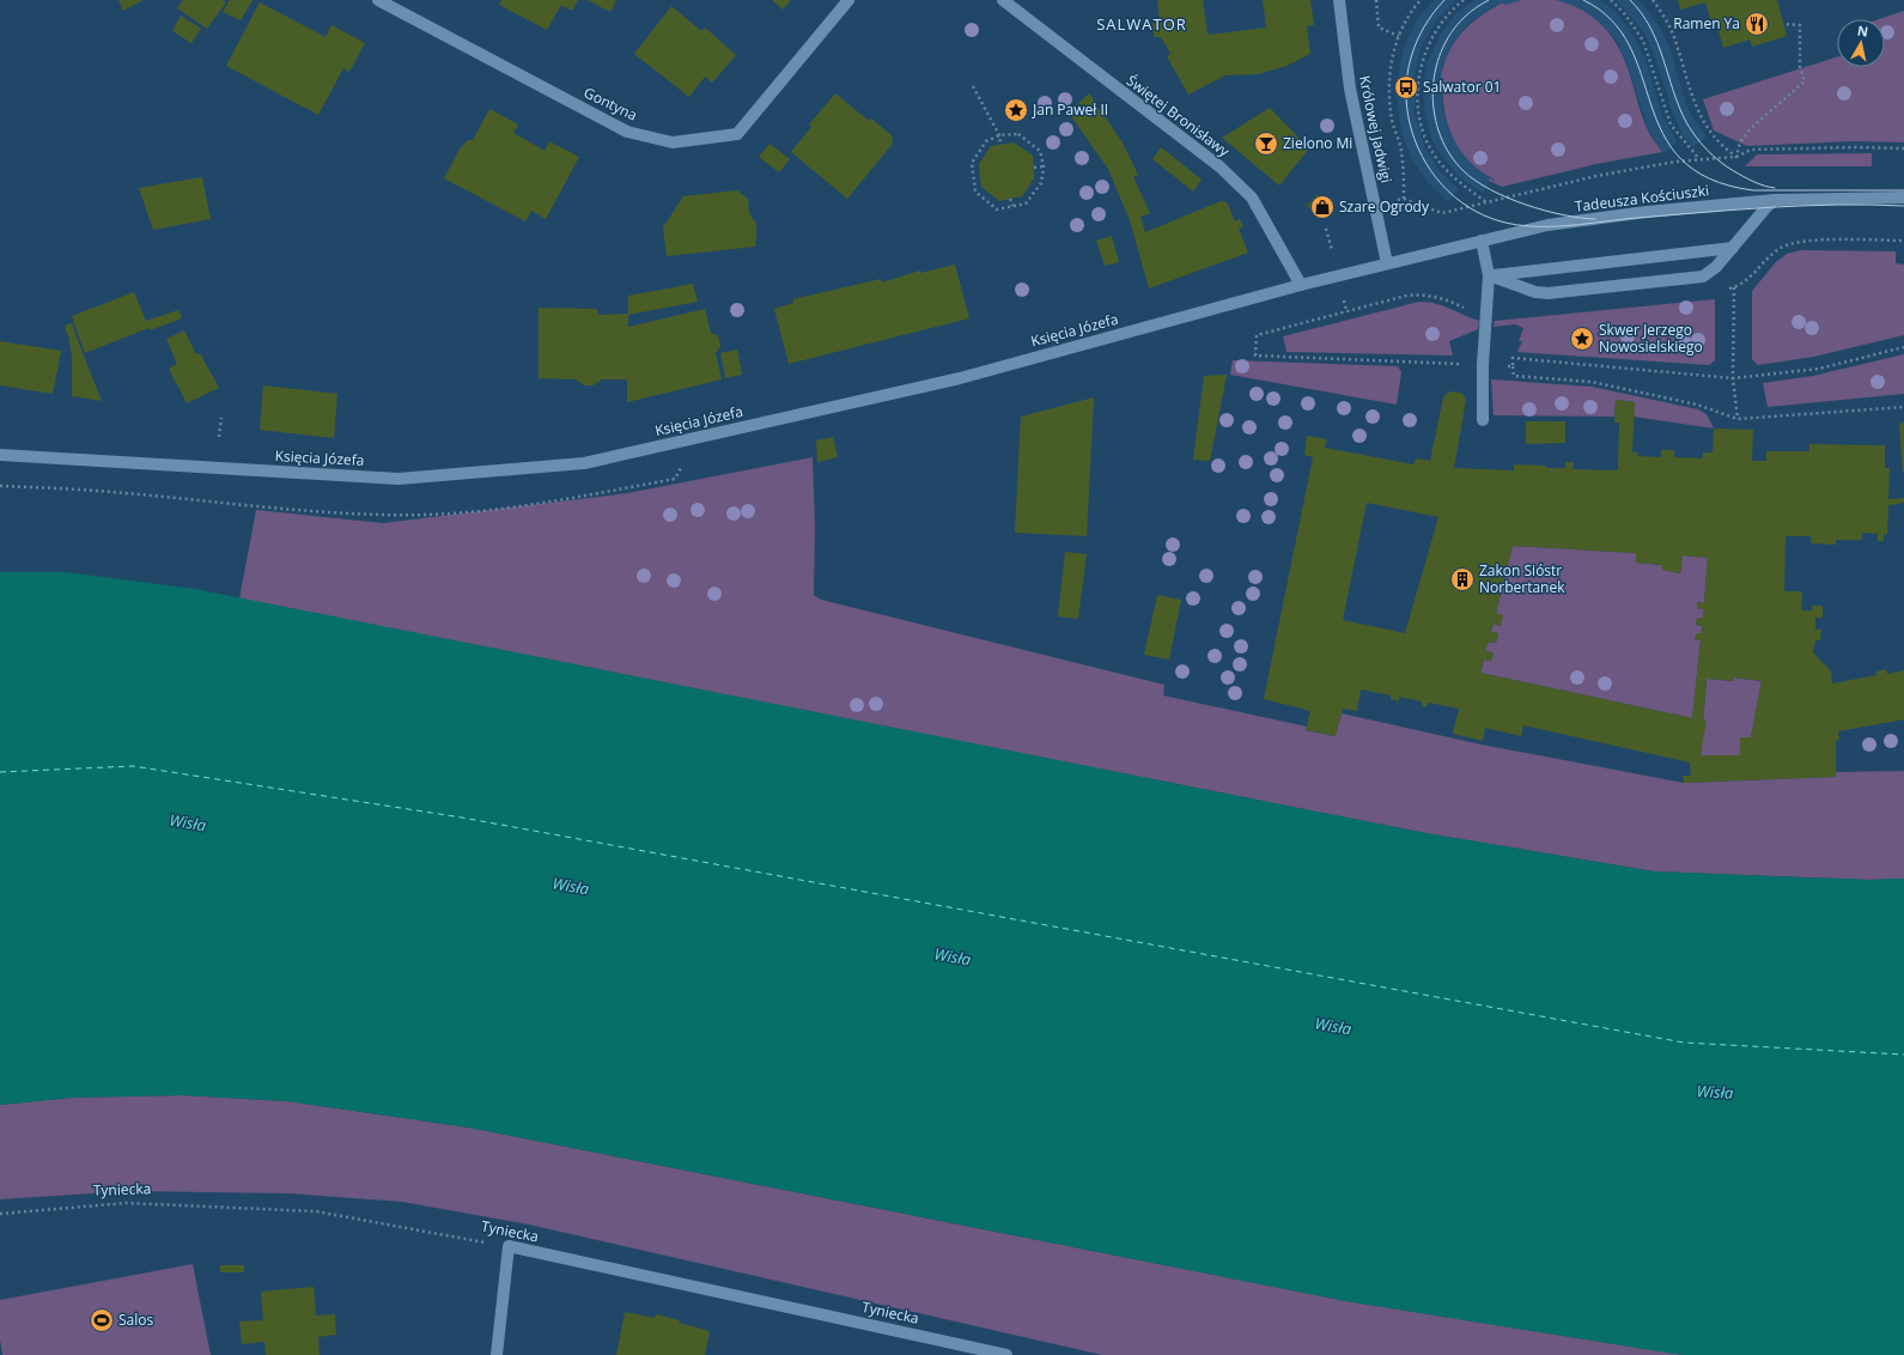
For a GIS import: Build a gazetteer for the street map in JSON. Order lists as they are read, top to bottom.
{
  "streets": {
    "street": [
      "Gontyna",
      "Świętej Bronisławy",
      "Królowej Jadwigi",
      "Tadeusza Kościuszki",
      "Księcia Józefa",
      "Tyniecka"
    ]
  },
  "crossings": [
    ["Świętej Bronisławy", "Księcia Józefa"],
    ["Królowej Jadwigi", "Tadeusza Kościuszki"],
    ["Królowej Jadwigi", "Księcia Józefa"],
    ["Tadeusza Kościuszki", "Księcia Józefa"]
  ],
  "districts": ["SALWATOR"],
  "water": ["Wisła"],
  "places": {
    "restaurant": ["Ramen Ya"],
    "bus stop": ["Salwator 01"],
    "place": ["Jan Paweł II", "Skwer Jerzego Nowosielskiego"],
    "bar": ["Zielono Mi"],
    "shop": ["Szare Ogrody"],
    "building": ["Zakon Sióstr Norbertanek"],
    "sports": ["Salos"]
  },
  "north": "top"
}
